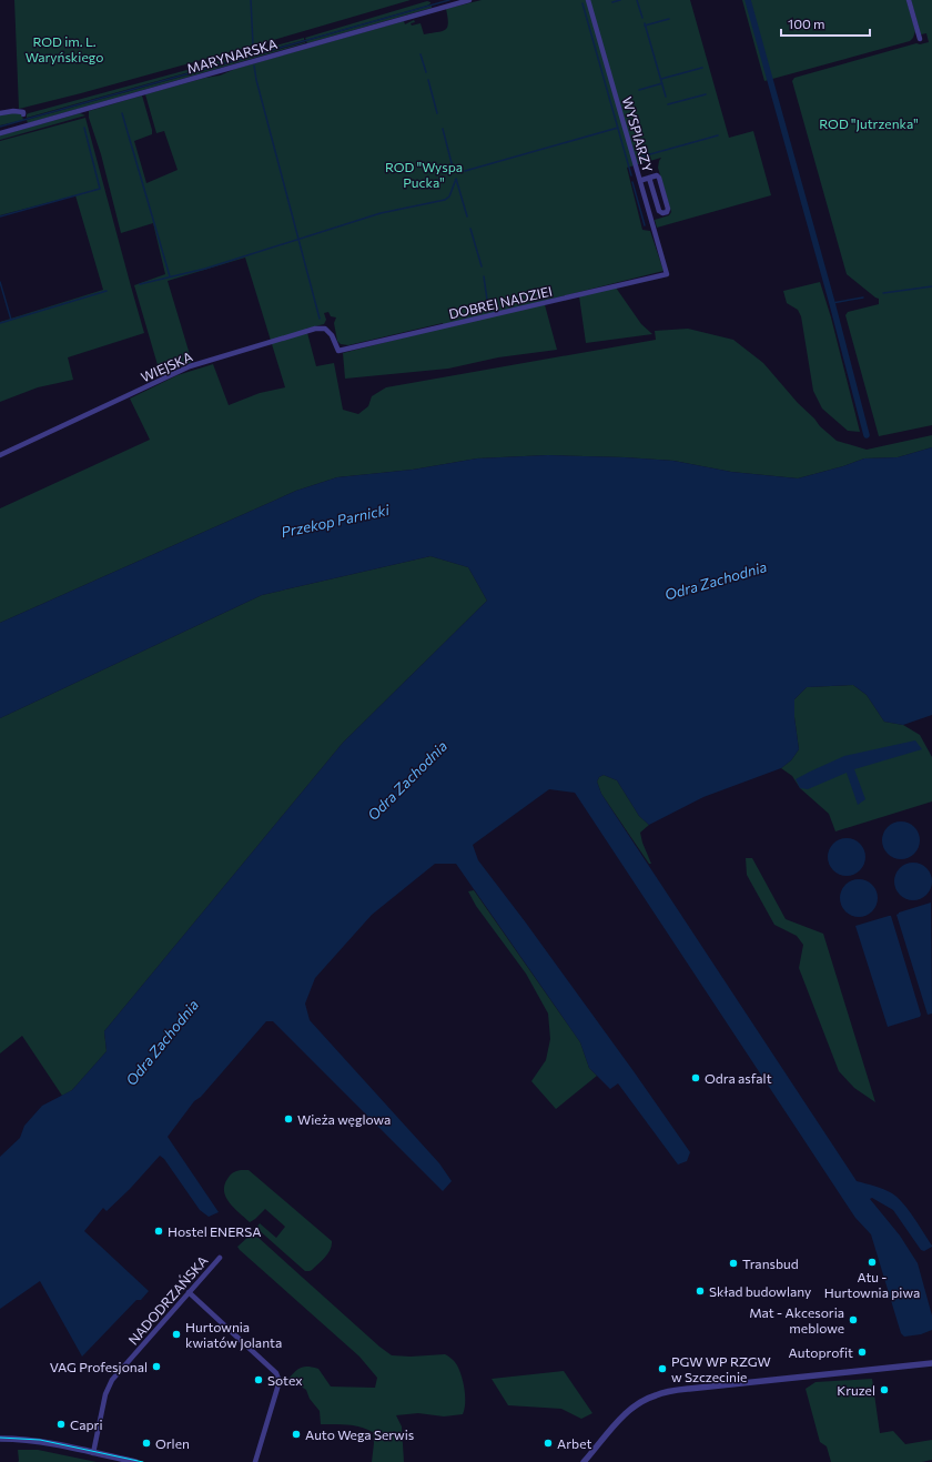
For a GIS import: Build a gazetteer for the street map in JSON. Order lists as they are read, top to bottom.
{
  "streets": {
    "street": [
      "MARYNARSKA",
      "WYSPIARZY",
      "DOBREJ NADZIEI",
      "WIEJSKA",
      "NADODRZAŃSKA"
    ]
  },
  "crossings": [
    ["WYSPIARZY", "DOBREJ NADZIEI"],
    ["DOBREJ NADZIEI", "WIEJSKA"]
  ],
  "water": ["Przekop Parnicki", "Odra Zachodnia"],
  "parks": ["ROD im. L. Waryńskiego", "ROD \"Jutrzenka\"", "ROD \"Wyspa Pucka\""],
  "places": [
    "Odra asfalt",
    "Wieża węglowa",
    "Hostel ENERSA",
    "Atu - Hurtownia piwa",
    "Transbud",
    "Skład budowlany",
    "Mat - Akcesoria meblowe",
    "Hurtownia kwiatów Jolanta",
    "Autoprofit",
    "VAG Profesjonal",
    "PGW WP RZGW w Szczecinie",
    "Sotex",
    "Kruzel",
    "Capri",
    "Auto Wega Serwis",
    "Orlen",
    "Arbet"
  ],
  "scale_bar": "100 m"
}
